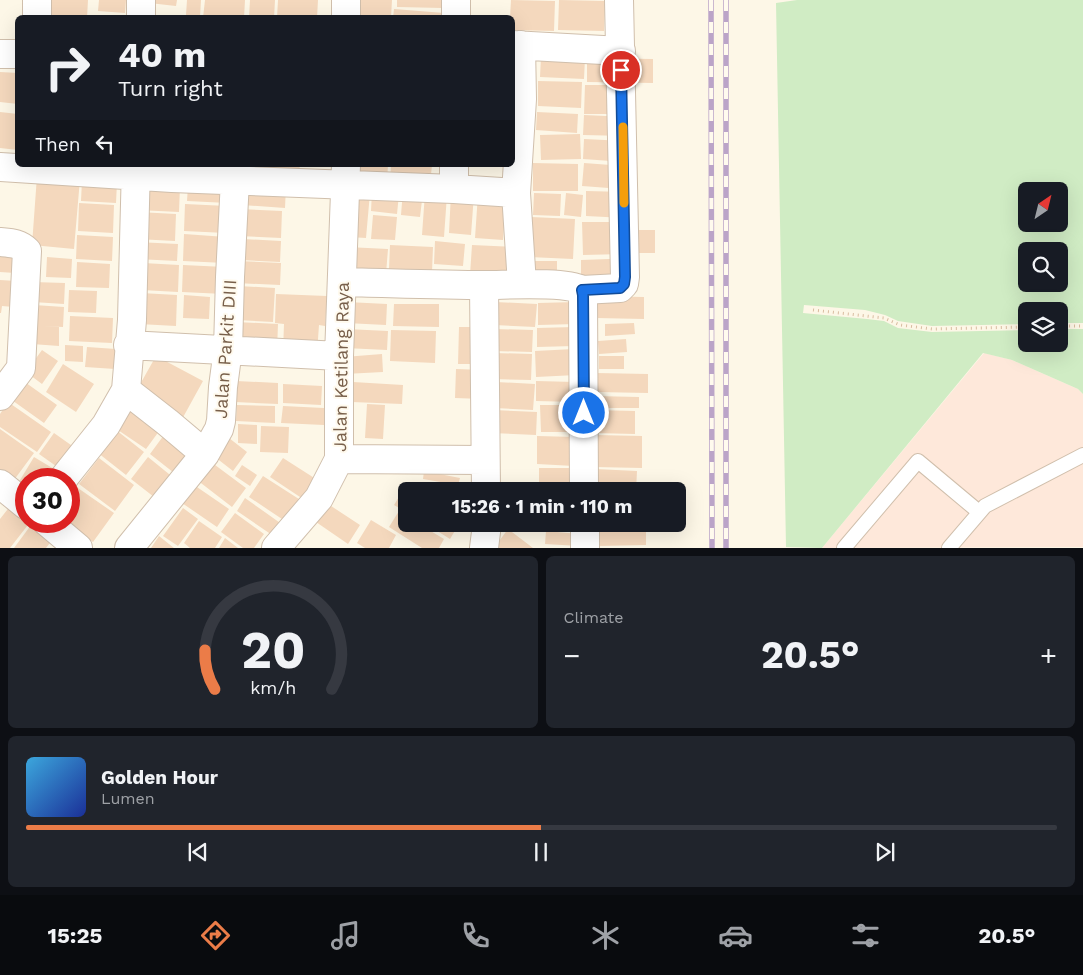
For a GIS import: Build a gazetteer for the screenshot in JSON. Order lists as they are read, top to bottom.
{
  "streets": {
    "street": ["Jalan Parkit DIII", "Jalan Ketilang Raya"]
  },
  "north": "top right",
  "page": {
    "turn": ["40 m", "Turn right"],
    "then": "Then",
    "limit": "30",
    "trip": "15:26 · 1 min · 110 m",
    "tile": "Climate",
    "heat": ["−", "20.5°", "+"],
    "song": ["Golden Hour", "Lumen"],
    "tabs": ["15:25", "20.5°"],
    "gauge": ["20", "km/h"]
  }
}
